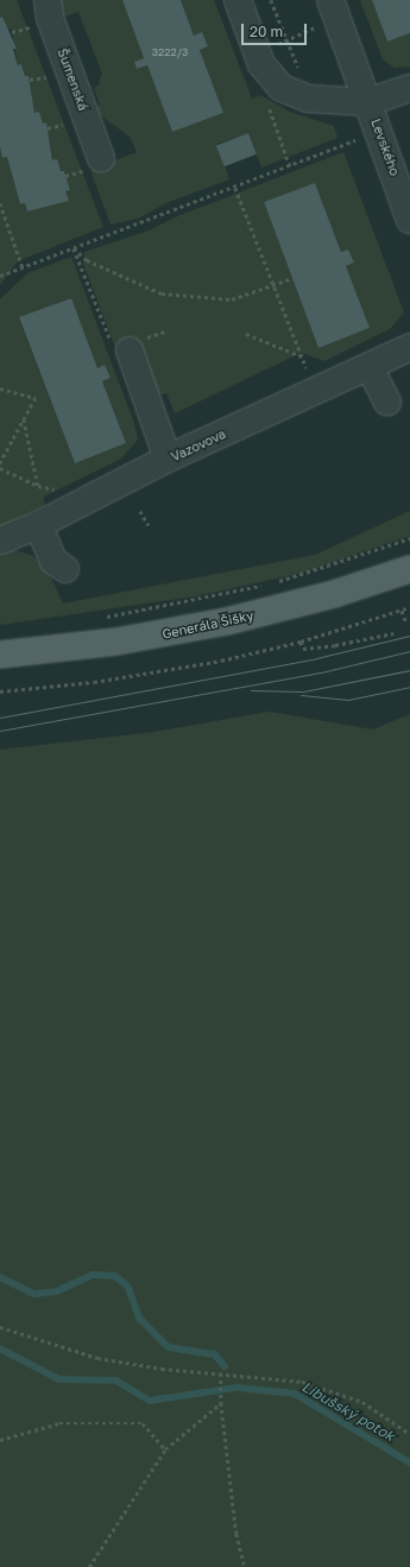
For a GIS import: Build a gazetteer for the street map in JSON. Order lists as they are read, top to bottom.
{
  "streets": {
    "main road": ["Generála Šišky"],
    "street": ["Šumenská", "Levského", "Vazovova"]
  },
  "water": ["Libušský potok"],
  "house_numbers": ["3222/3"],
  "scale_bar": "20 m"
}
